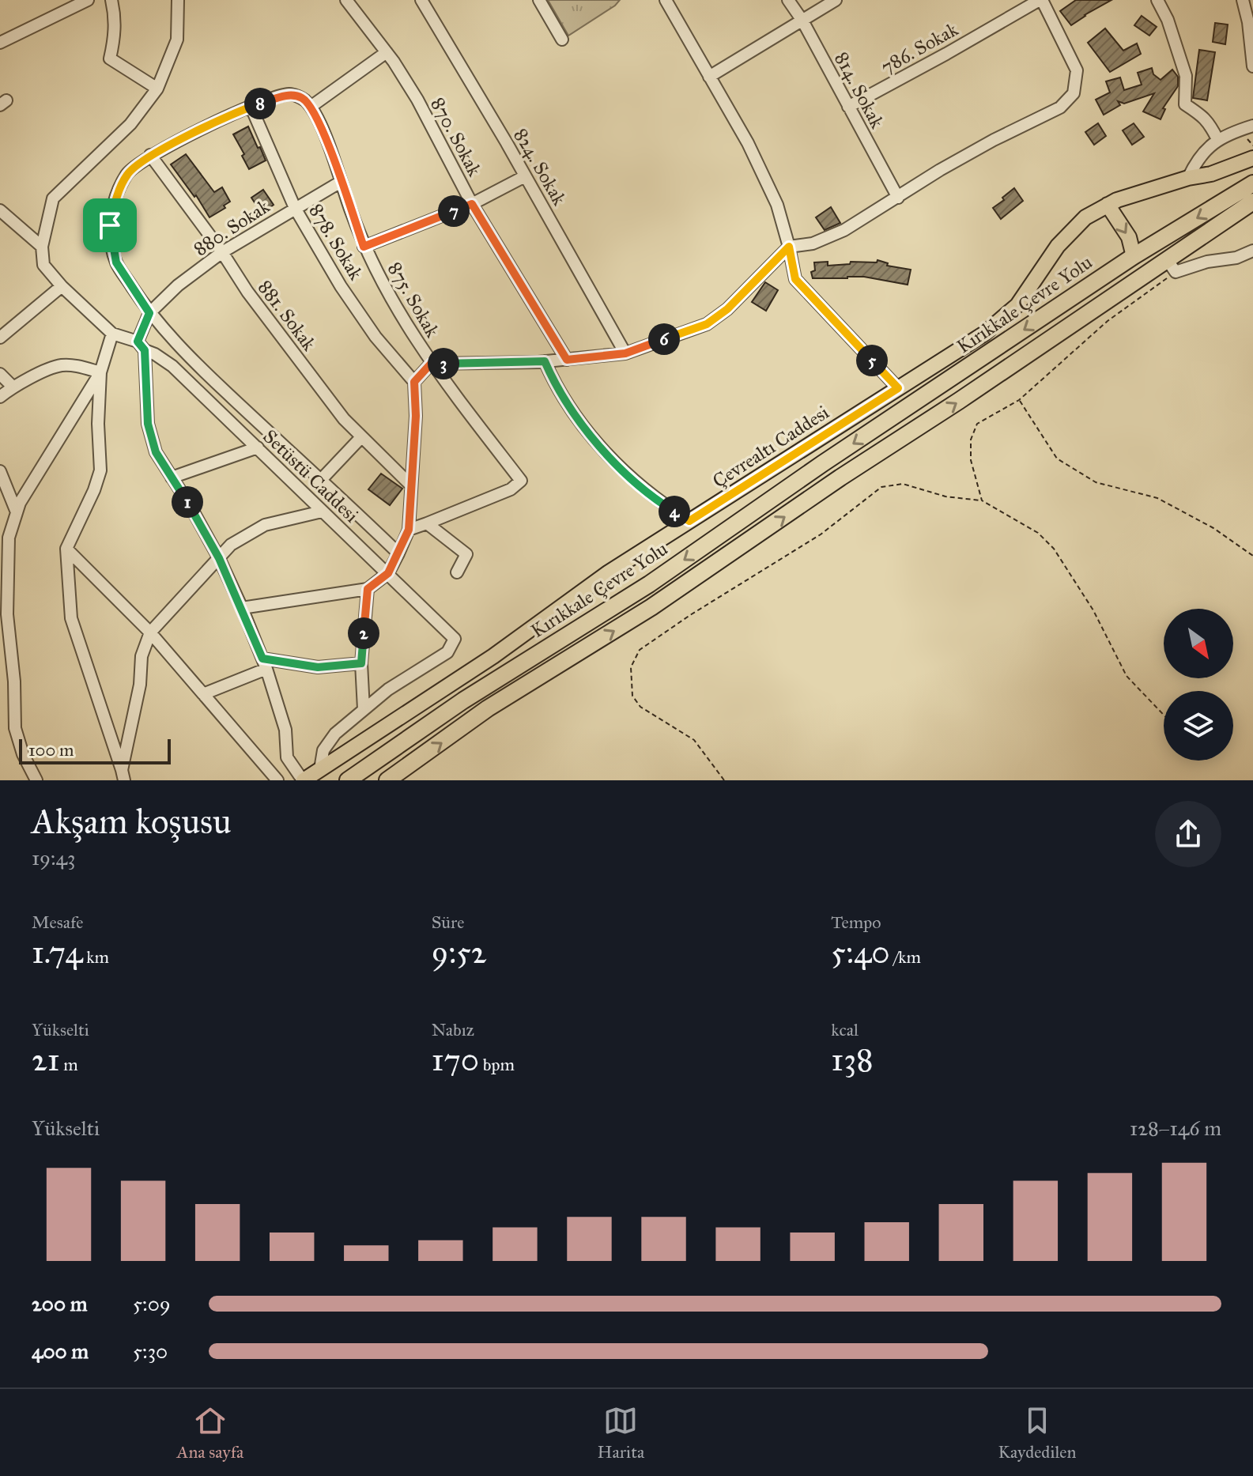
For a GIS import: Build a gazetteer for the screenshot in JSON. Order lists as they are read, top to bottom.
{
  "streets": {
    "highway": ["Kırıkkale Çevre Yolu"],
    "main road": ["Çevrealtı Caddesi"],
    "street": [
      "786. Sokak",
      "814. Sokak",
      "870. Sokak",
      "824. Sokak",
      "880. Sokak",
      "878. Sokak",
      "875. Sokak",
      "881. Sokak",
      "Setüstü Caddesi"
    ]
  },
  "crossings": [
    ["786. Sokak", "814. Sokak"],
    ["880. Sokak", "878. Sokak"],
    ["880. Sokak", "875. Sokak"],
    ["880. Sokak", "881. Sokak"],
    ["Çevrealtı Caddesi", "Setüstü Caddesi"]
  ],
  "scale_bar": "100 m",
  "north": "bottom right",
  "page": {
    "pins": [
      "8",
      "7",
      "6",
      "5",
      "3",
      "1",
      "4",
      "2"
    ],
    "scale": "100 m",
    "heading": ["Akşam koşusu", "19:43"],
    "stats": [
      ["Mesafe", "1.74 km"],
      ["Süre", "9:52"],
      ["Tempo", "5:40 /km"],
      ["Yükselti", "21 m"],
      ["Nabız", "170 bpm"],
      ["kcal", "138"]
    ],
    "chart": ["Yükselti", "128–146 m"],
    "list": [
      {
        "name": "200 m",
        "note": "5:09"
      },
      {
        "name": "400 m",
        "note": "5:30"
      }
    ],
    "tabs": ["Ana sayfa", "Harita", "Kaydedilen"]
  }
}
